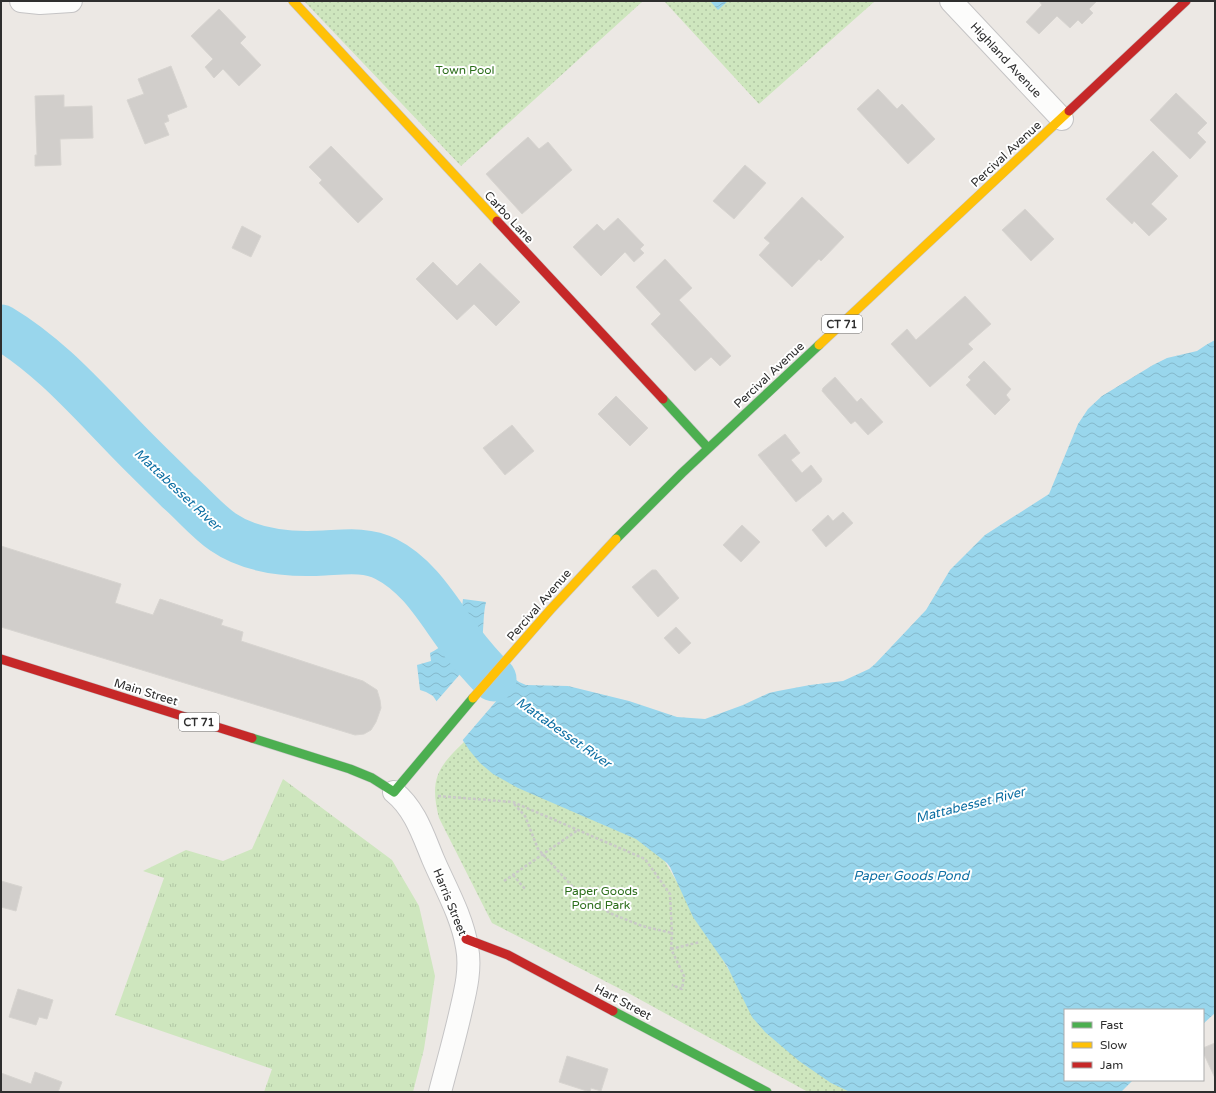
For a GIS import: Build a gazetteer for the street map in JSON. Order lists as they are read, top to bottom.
{
  "streets": {
    "main road": [
      "Percival Avenue",
      "Carbo Lane",
      "CT 71",
      "Main Street",
      "Hart Street"
    ],
    "street": ["Highland Avenue", "Harris Street"]
  },
  "crossings": [
    ["Highland Avenue", "Percival Avenue"],
    ["Percival Avenue", "Carbo Lane"],
    ["Percival Avenue", "Main Street"],
    ["Percival Avenue", "Harris Street"],
    ["Main Street", "Harris Street"],
    ["Harris Street", "Hart Street"]
  ],
  "water": ["Mattabesset River", "Paper Goods Pond"],
  "parks": ["Town Pool", "Paper Goods Pond Park"],
  "legend": ["Fast", "Slow", "Jam"]
}
